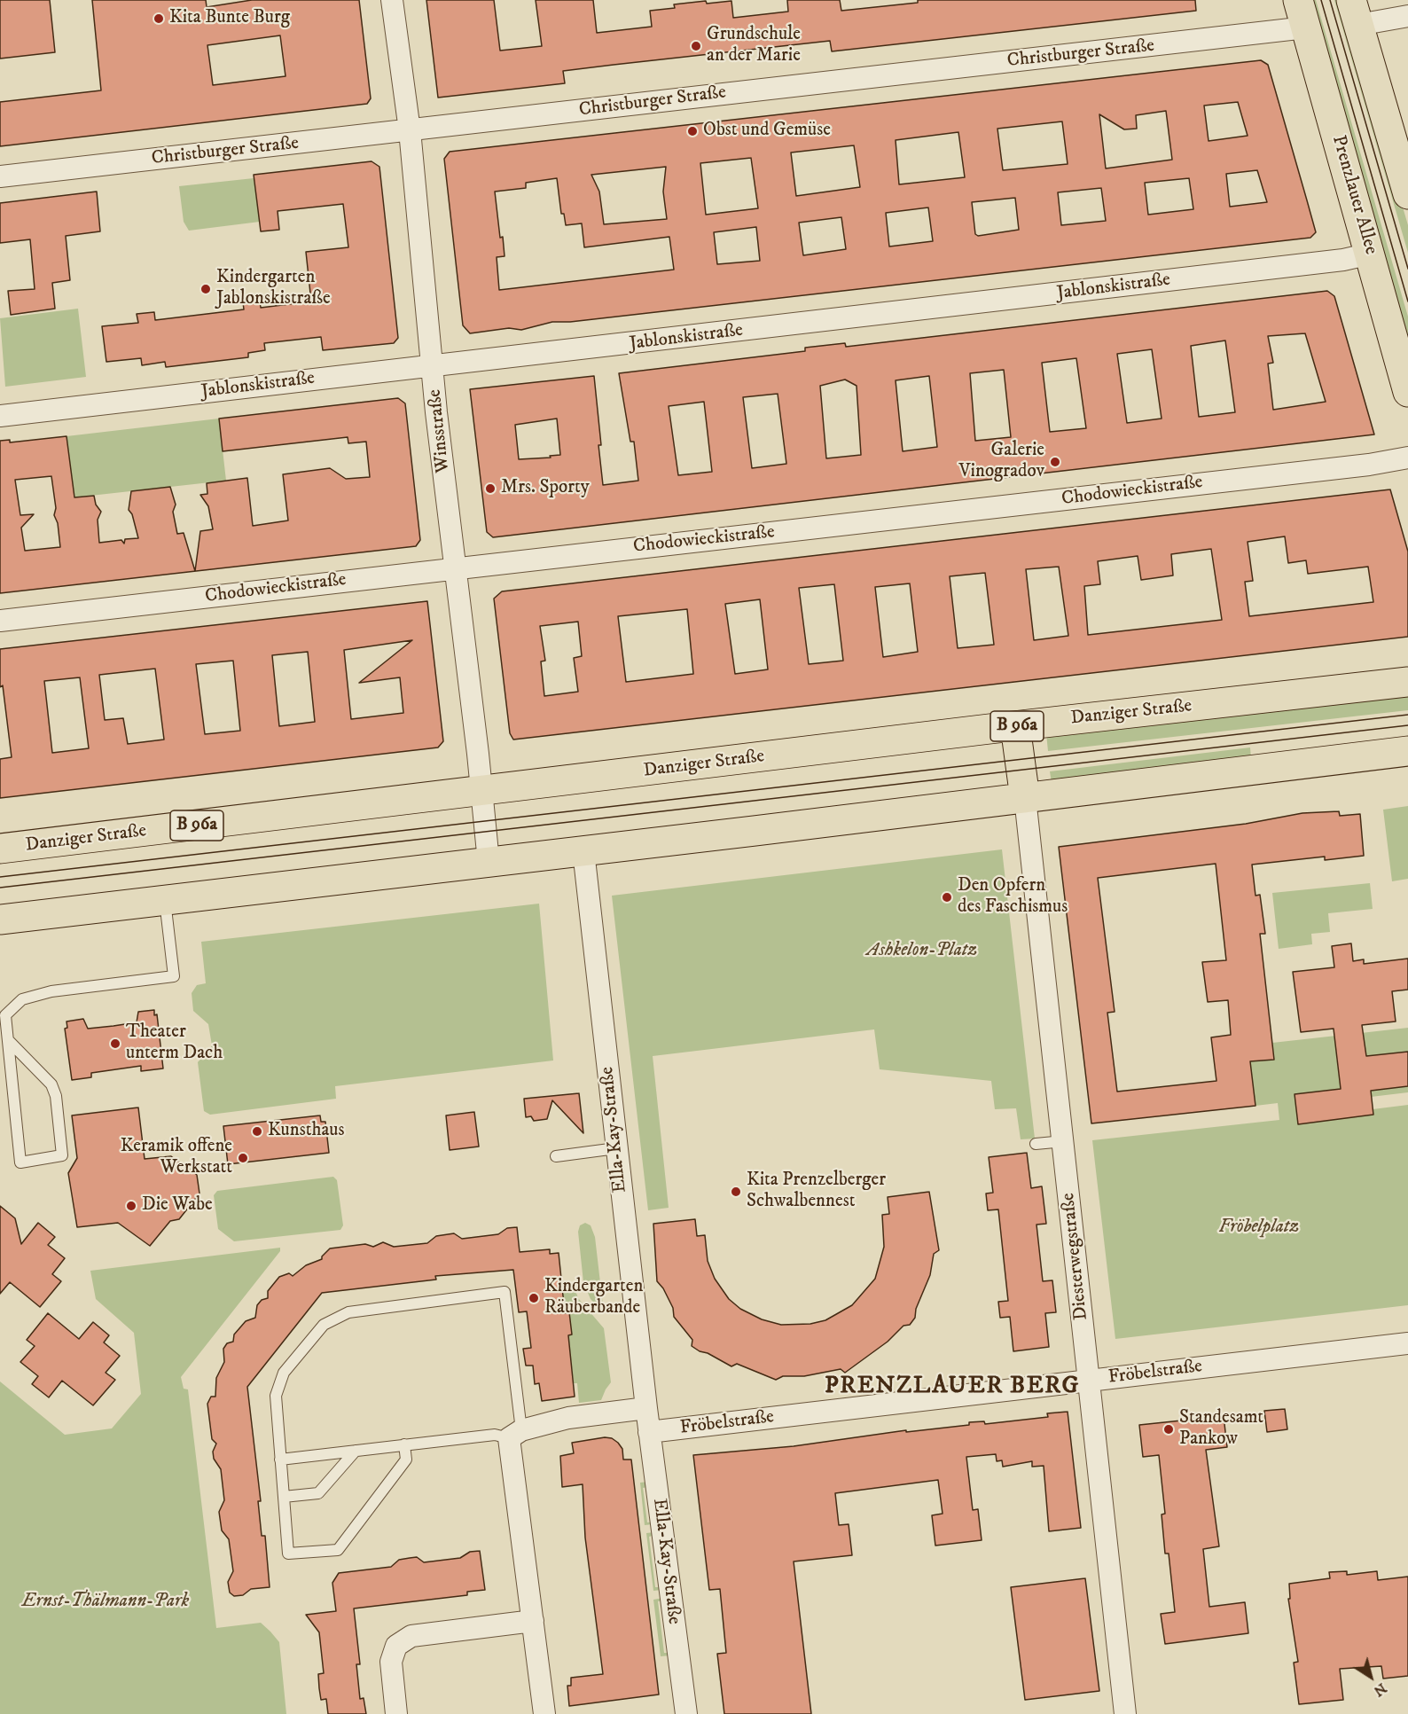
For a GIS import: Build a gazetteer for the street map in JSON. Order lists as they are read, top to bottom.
{
  "streets": {
    "main road": ["Prenzlauer Allee", "Danziger Straße", "B 96a"],
    "street": [
      "Christburger Straße",
      "Jablonskistraße",
      "Winsstraße",
      "Chodowieckistraße",
      "Ella-Kay-Straße",
      "Diesterwegstraße",
      "Fröbelstraße"
    ]
  },
  "crossings": [
    ["Christburger Straße", "Prenzlauer Allee"],
    ["Christburger Straße", "Winsstraße"],
    ["Prenzlauer Allee", "Jablonskistraße"],
    ["Jablonskistraße", "Winsstraße"],
    ["Winsstraße", "Chodowieckistraße"],
    ["Winsstraße", "Danziger Straße"],
    ["Ella-Kay-Straße", "Fröbelstraße"],
    ["Diesterwegstraße", "Fröbelstraße"]
  ],
  "districts": ["PRENZLAUER BERG"],
  "parks": ["Ashkelon-Platz", "Fröbelplatz", "Ernst-Thälmann-Park"],
  "places": [
    "Kita Bunte Burg",
    "Grundschule an der Marie",
    "Obst und Gemüse",
    "Kindergarten Jablonskistraße",
    "Galerie Vinogradov",
    "Mrs. Sporty",
    "Den Opfern des Faschismus",
    "Theater unterm Dach",
    "Kunsthaus",
    "Keramik offene Werkstatt",
    "Kita Prenzelberger Schwalbennest",
    "Die Wabe",
    "Kindergarten Räuberbande",
    "Standesamt Pankow"
  ],
  "north": "bottom right"
}
